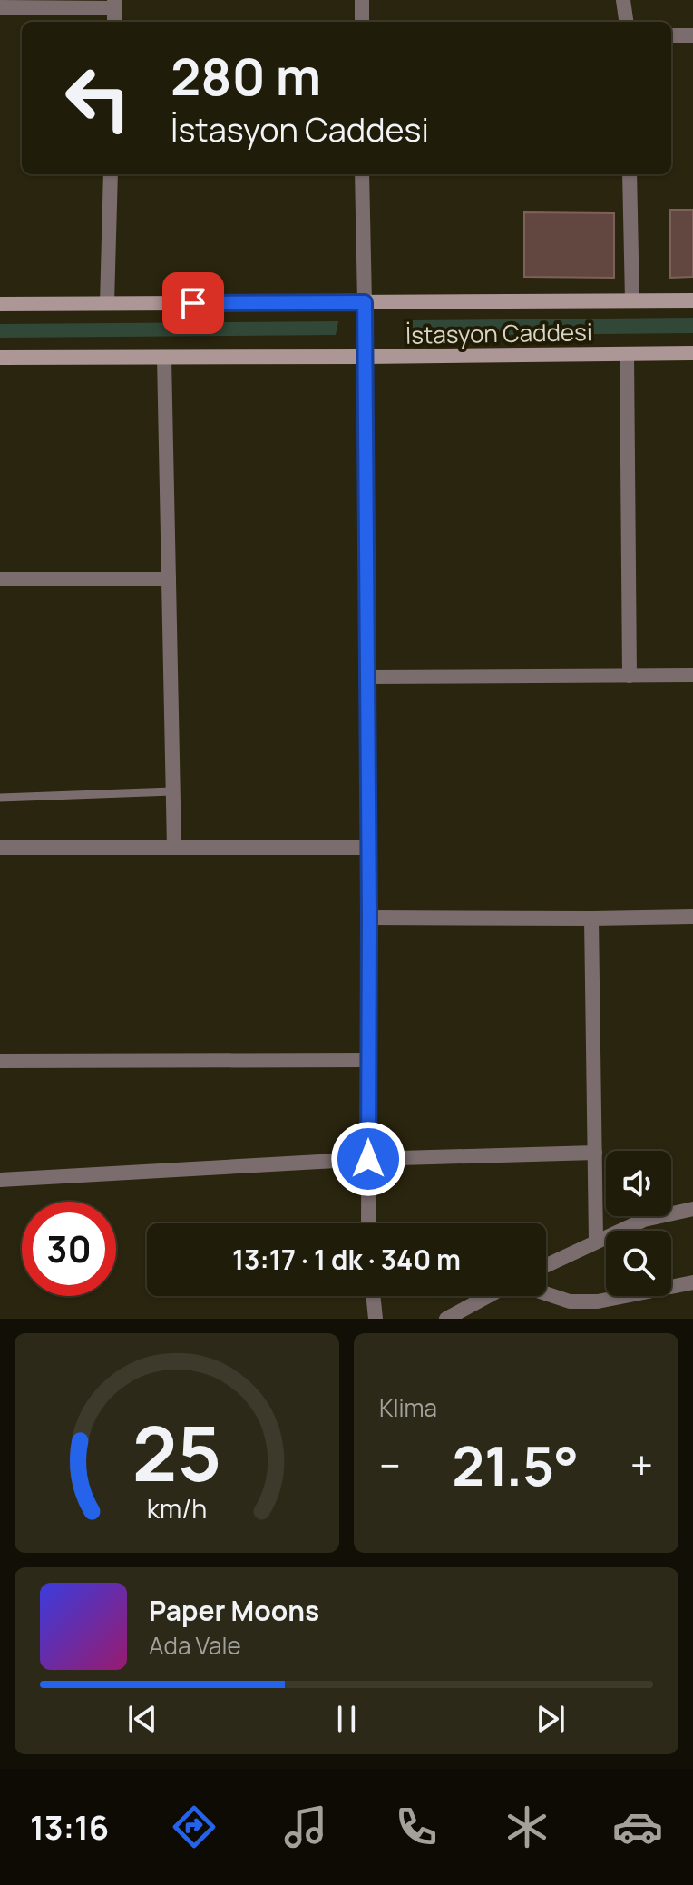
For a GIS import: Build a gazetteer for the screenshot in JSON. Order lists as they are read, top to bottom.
{
  "streets": {
    "main road": ["İstasyon Caddesi"]
  },
  "page": {
    "turn": ["280 m", "İstasyon Caddesi"],
    "limit": "30",
    "trip": "13:17 · 1 dk · 340 m",
    "tile": "Klima",
    "heat": ["−", "21.5°", "+"],
    "song": ["Paper Moons", "Ada Vale"],
    "tabs": "13:16",
    "gauge": ["25", "km/h"]
  }
}
